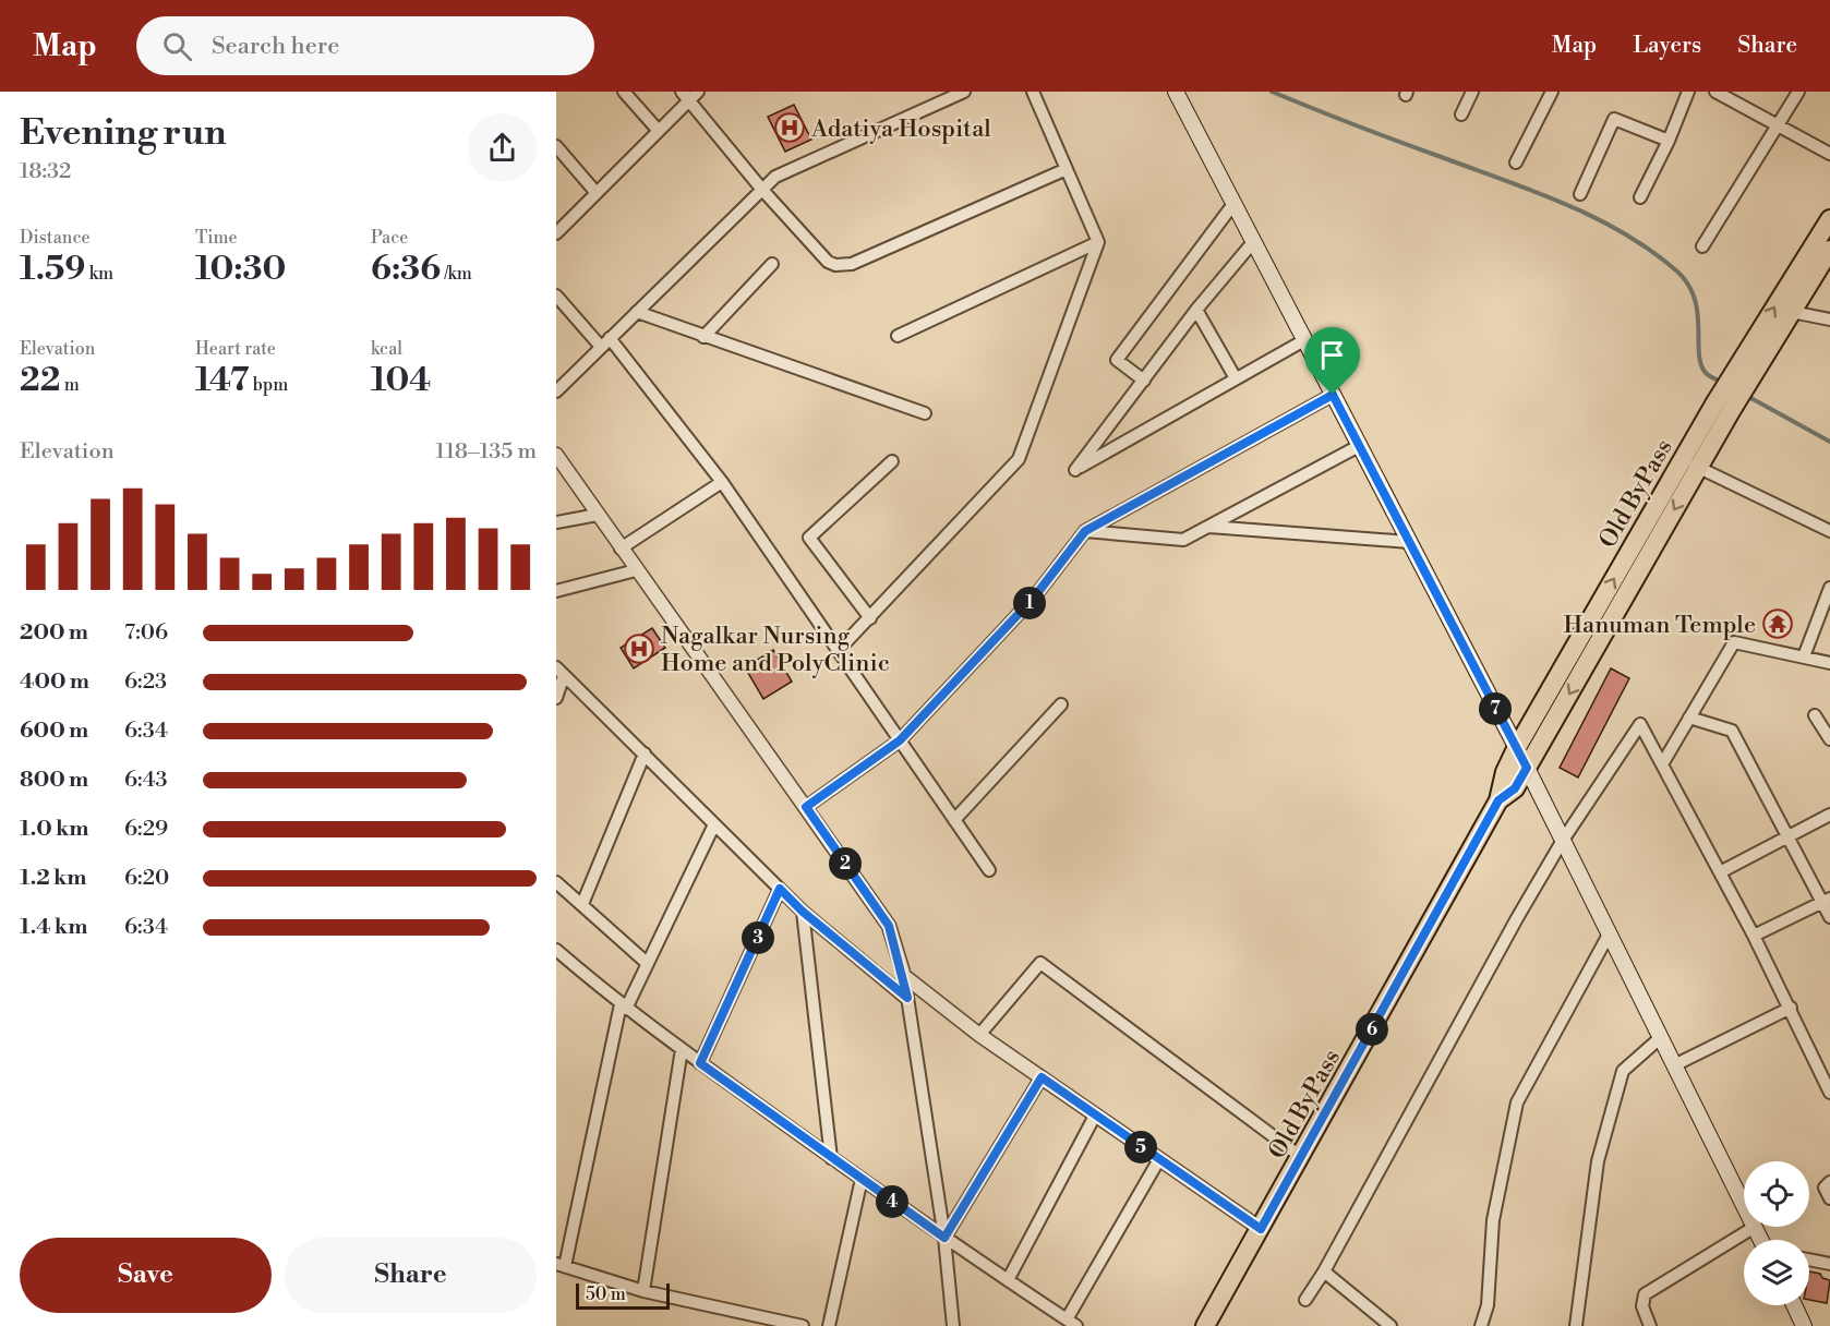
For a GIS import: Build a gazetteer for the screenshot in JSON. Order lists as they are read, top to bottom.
{
  "streets": {
    "main road": ["Old ByPass"]
  },
  "places": {
    "hospital": ["Adatiya Hospital", "Nagalkar Nursing Home and PolyClinic"],
    "temple": ["Hanuman Temple"]
  },
  "scale_bar": "50 m",
  "page": {
    "header": "Map",
    "search": "Search here",
    "nav": ["Map", "Layers", "Share"],
    "heading": ["Evening run", "18:32"],
    "stats": [
      ["Distance", "1.59 km"],
      ["Time", "10:30"],
      ["Pace", "6:36 /km"],
      ["Elevation", "22 m"],
      ["Heart rate", "147 bpm"],
      ["kcal", "104"]
    ],
    "chart": ["Elevation", "118–135 m"],
    "pins": [
      "1",
      "7",
      "2",
      "3",
      "6",
      "5",
      "4"
    ],
    "list": [
      {
        "name": "200 m",
        "note": "7:06"
      },
      {
        "name": "400 m",
        "note": "6:23"
      },
      {
        "name": "600 m",
        "note": "6:34"
      },
      {
        "name": "800 m",
        "note": "6:43"
      },
      {
        "name": "1.0 km",
        "note": "6:29"
      },
      {
        "name": "1.2 km",
        "note": "6:20"
      },
      {
        "name": "1.4 km",
        "note": "6:34"
      }
    ],
    "buttons": ["Save", "Share"],
    "scale": "50 m"
  }
}
